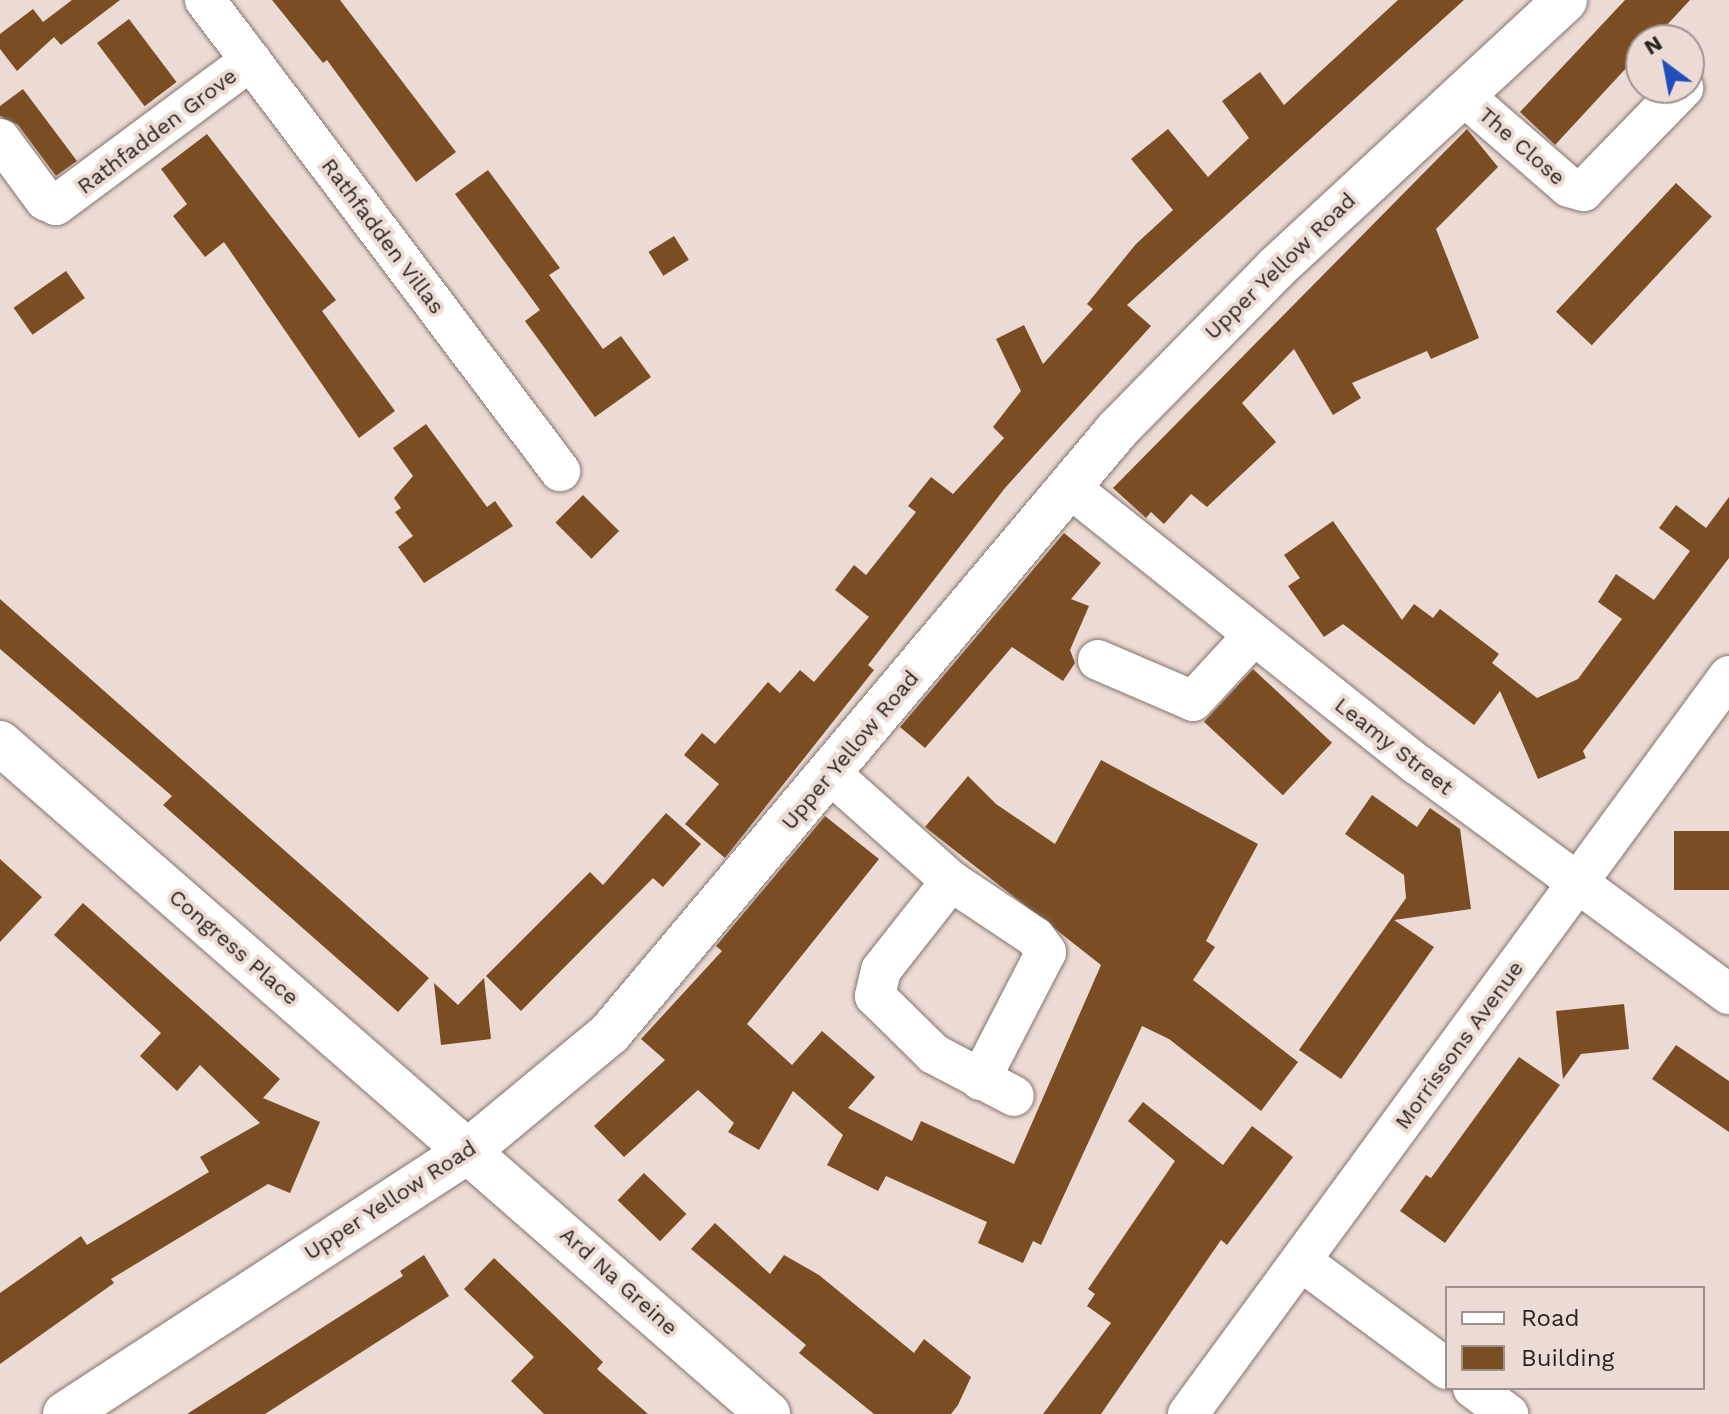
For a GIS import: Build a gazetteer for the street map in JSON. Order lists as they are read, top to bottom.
{
  "streets": {
    "street": [
      "Rathfadden Grove",
      "The Close",
      "Rathfadden Villas",
      "Upper Yellow Road",
      "Leamy Street",
      "Congress Place",
      "Morrissons Avenue",
      "Ard Na Greine"
    ]
  },
  "crossings": [
    ["Rathfadden Grove", "Rathfadden Villas"],
    ["The Close", "Upper Yellow Road"],
    ["Upper Yellow Road", "Leamy Street"],
    ["Upper Yellow Road", "Congress Place"],
    ["Upper Yellow Road", "Ard Na Greine"],
    ["Leamy Street", "Morrissons Avenue"],
    ["Congress Place", "Ard Na Greine"]
  ],
  "legend": ["Road", "Building"],
  "north": "top left"
}
